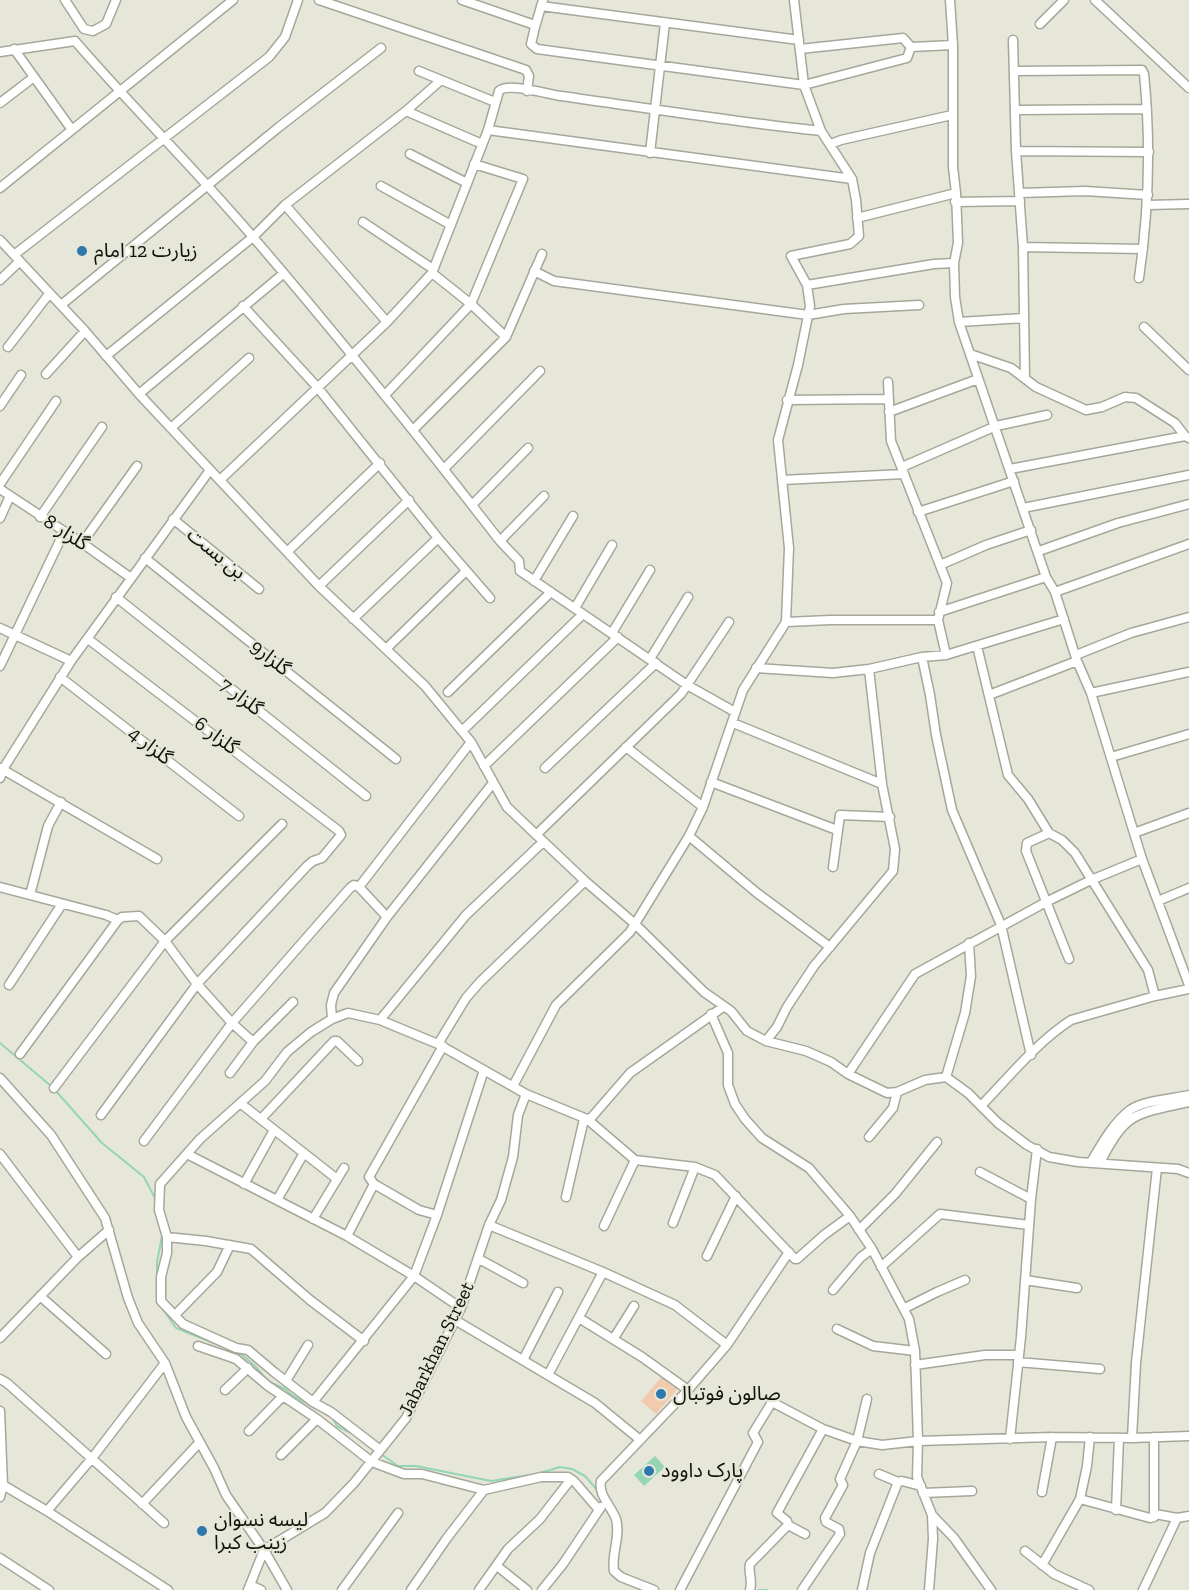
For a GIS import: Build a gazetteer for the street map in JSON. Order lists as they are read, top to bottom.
{
  "streets": {
    "street": [
      "گلزار 8",
      "بن بست",
      "گلزار9",
      "گلزار 7",
      "گلزار 6",
      "گلزار 4",
      "Jabarkhan Street"
    ]
  },
  "places": [
    "زیارت 12 امام",
    "صالون فوتبال",
    "پارک داوود",
    "لیسه نسوان زینب کبرا"
  ]
}
